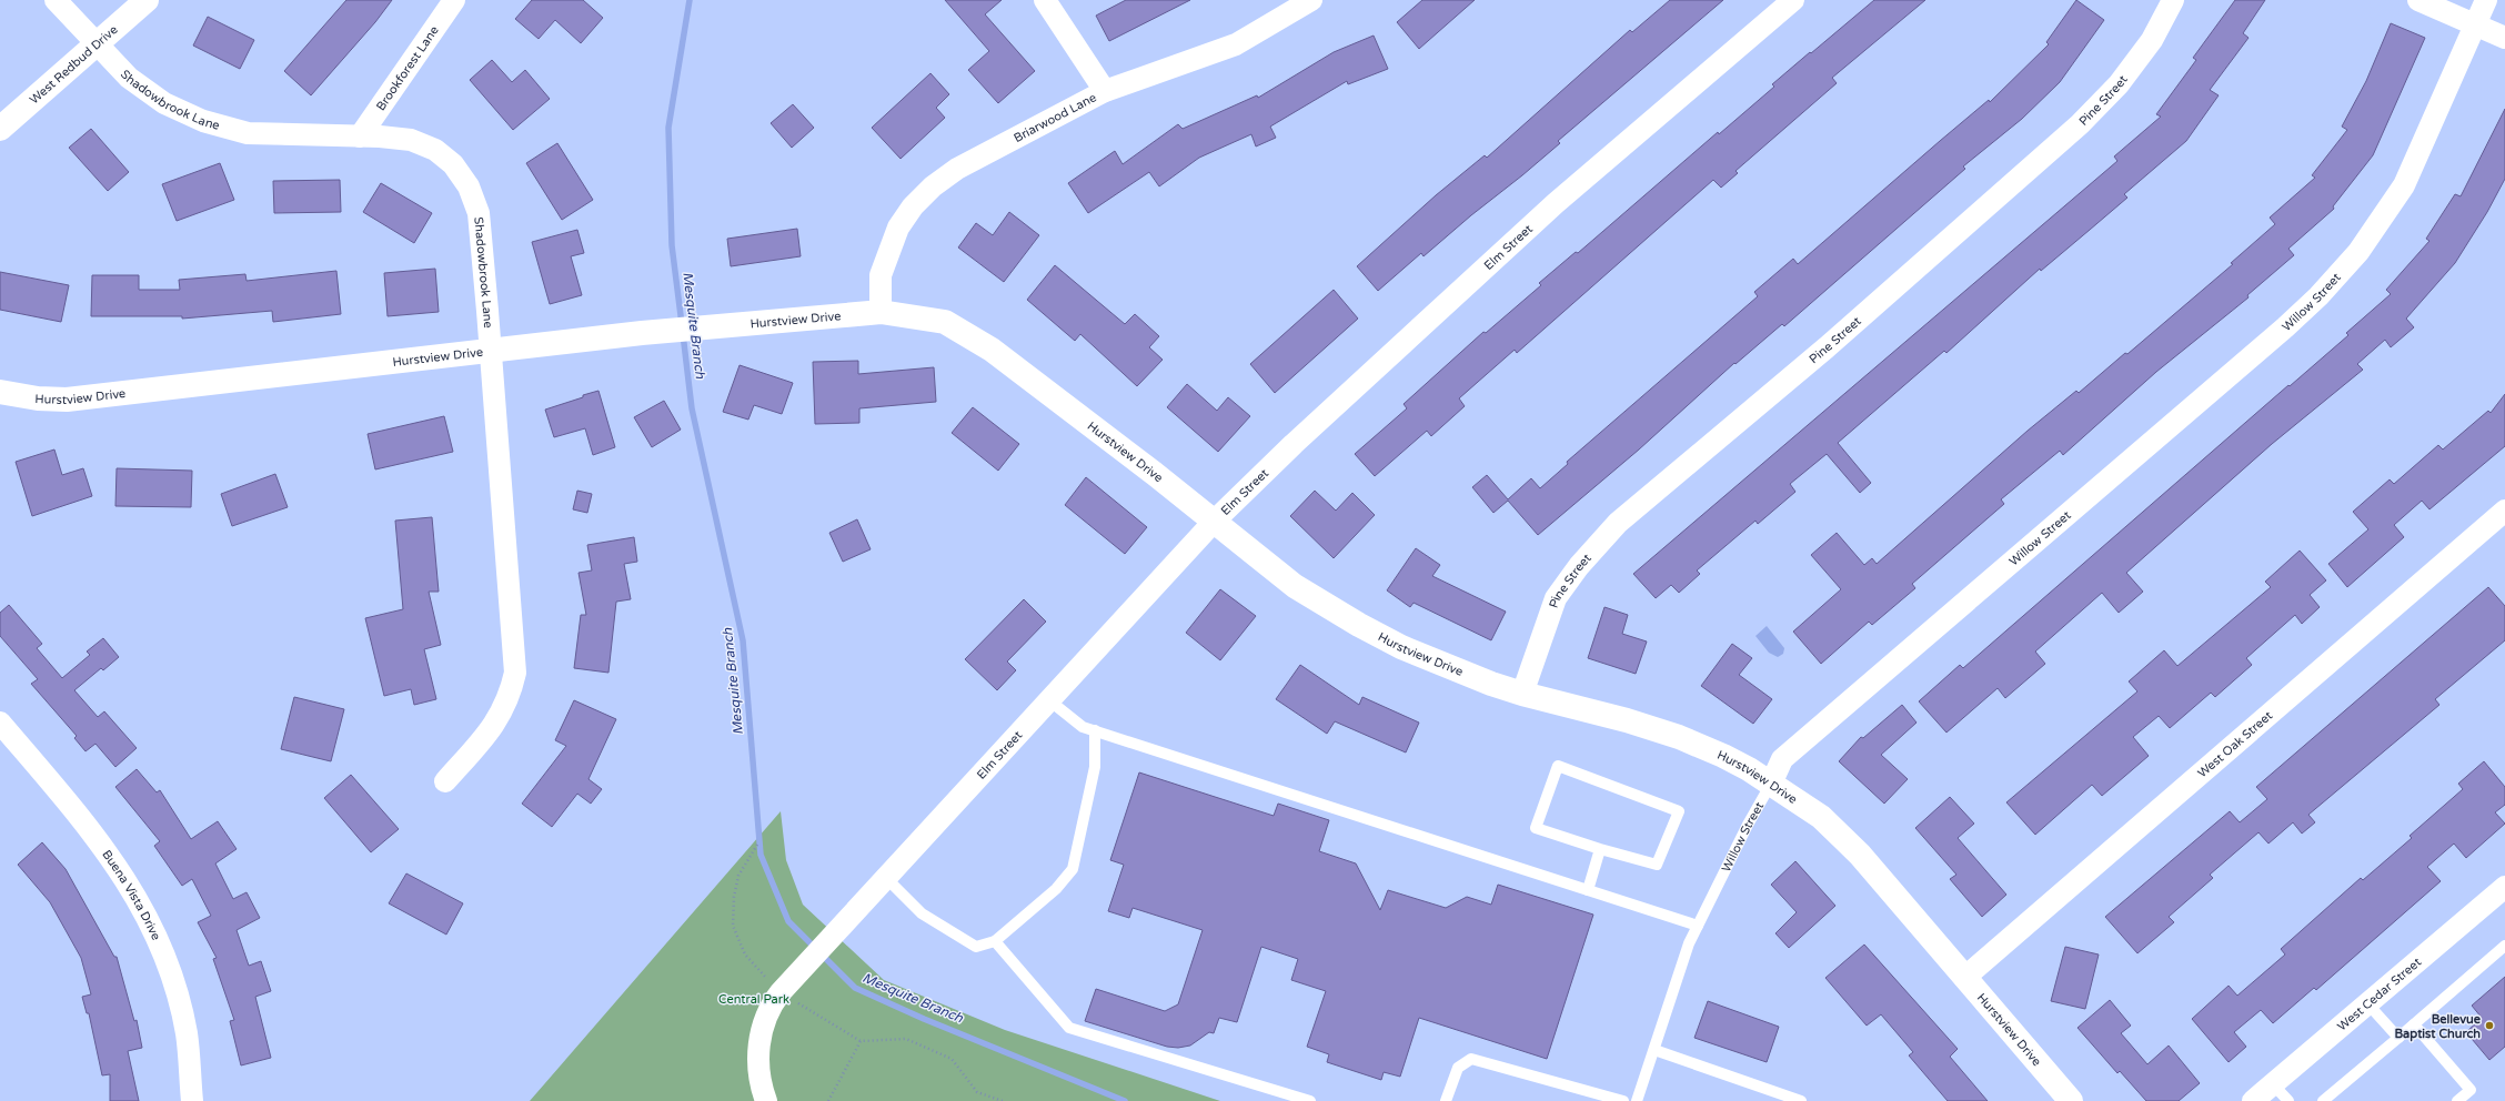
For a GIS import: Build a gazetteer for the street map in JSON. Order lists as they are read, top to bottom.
{
  "streets": {
    "street": [
      "West Redbud Drive",
      "Brookforest Lane",
      "Shadowbrook Lane",
      "Pine Street",
      "Briarwood Lane",
      "Elm Street",
      "Willow Street",
      "Hurstview Drive",
      "West Oak Street",
      "Buena Vista Drive",
      "West Cedar Street"
    ]
  },
  "crossings": [
    ["West Redbud Drive", "Shadowbrook Lane"],
    ["Brookforest Lane", "Shadowbrook Lane"],
    ["Shadowbrook Lane", "Hurstview Drive"],
    ["Pine Street", "Hurstview Drive"],
    ["Briarwood Lane", "Hurstview Drive"],
    ["Elm Street", "Hurstview Drive"],
    ["Willow Street", "Hurstview Drive"],
    ["Hurstview Drive", "West Oak Street"]
  ],
  "water": ["Mesquite Branch"],
  "parks": ["Central Park"],
  "places": ["Bellevue Baptist Church"]
}
